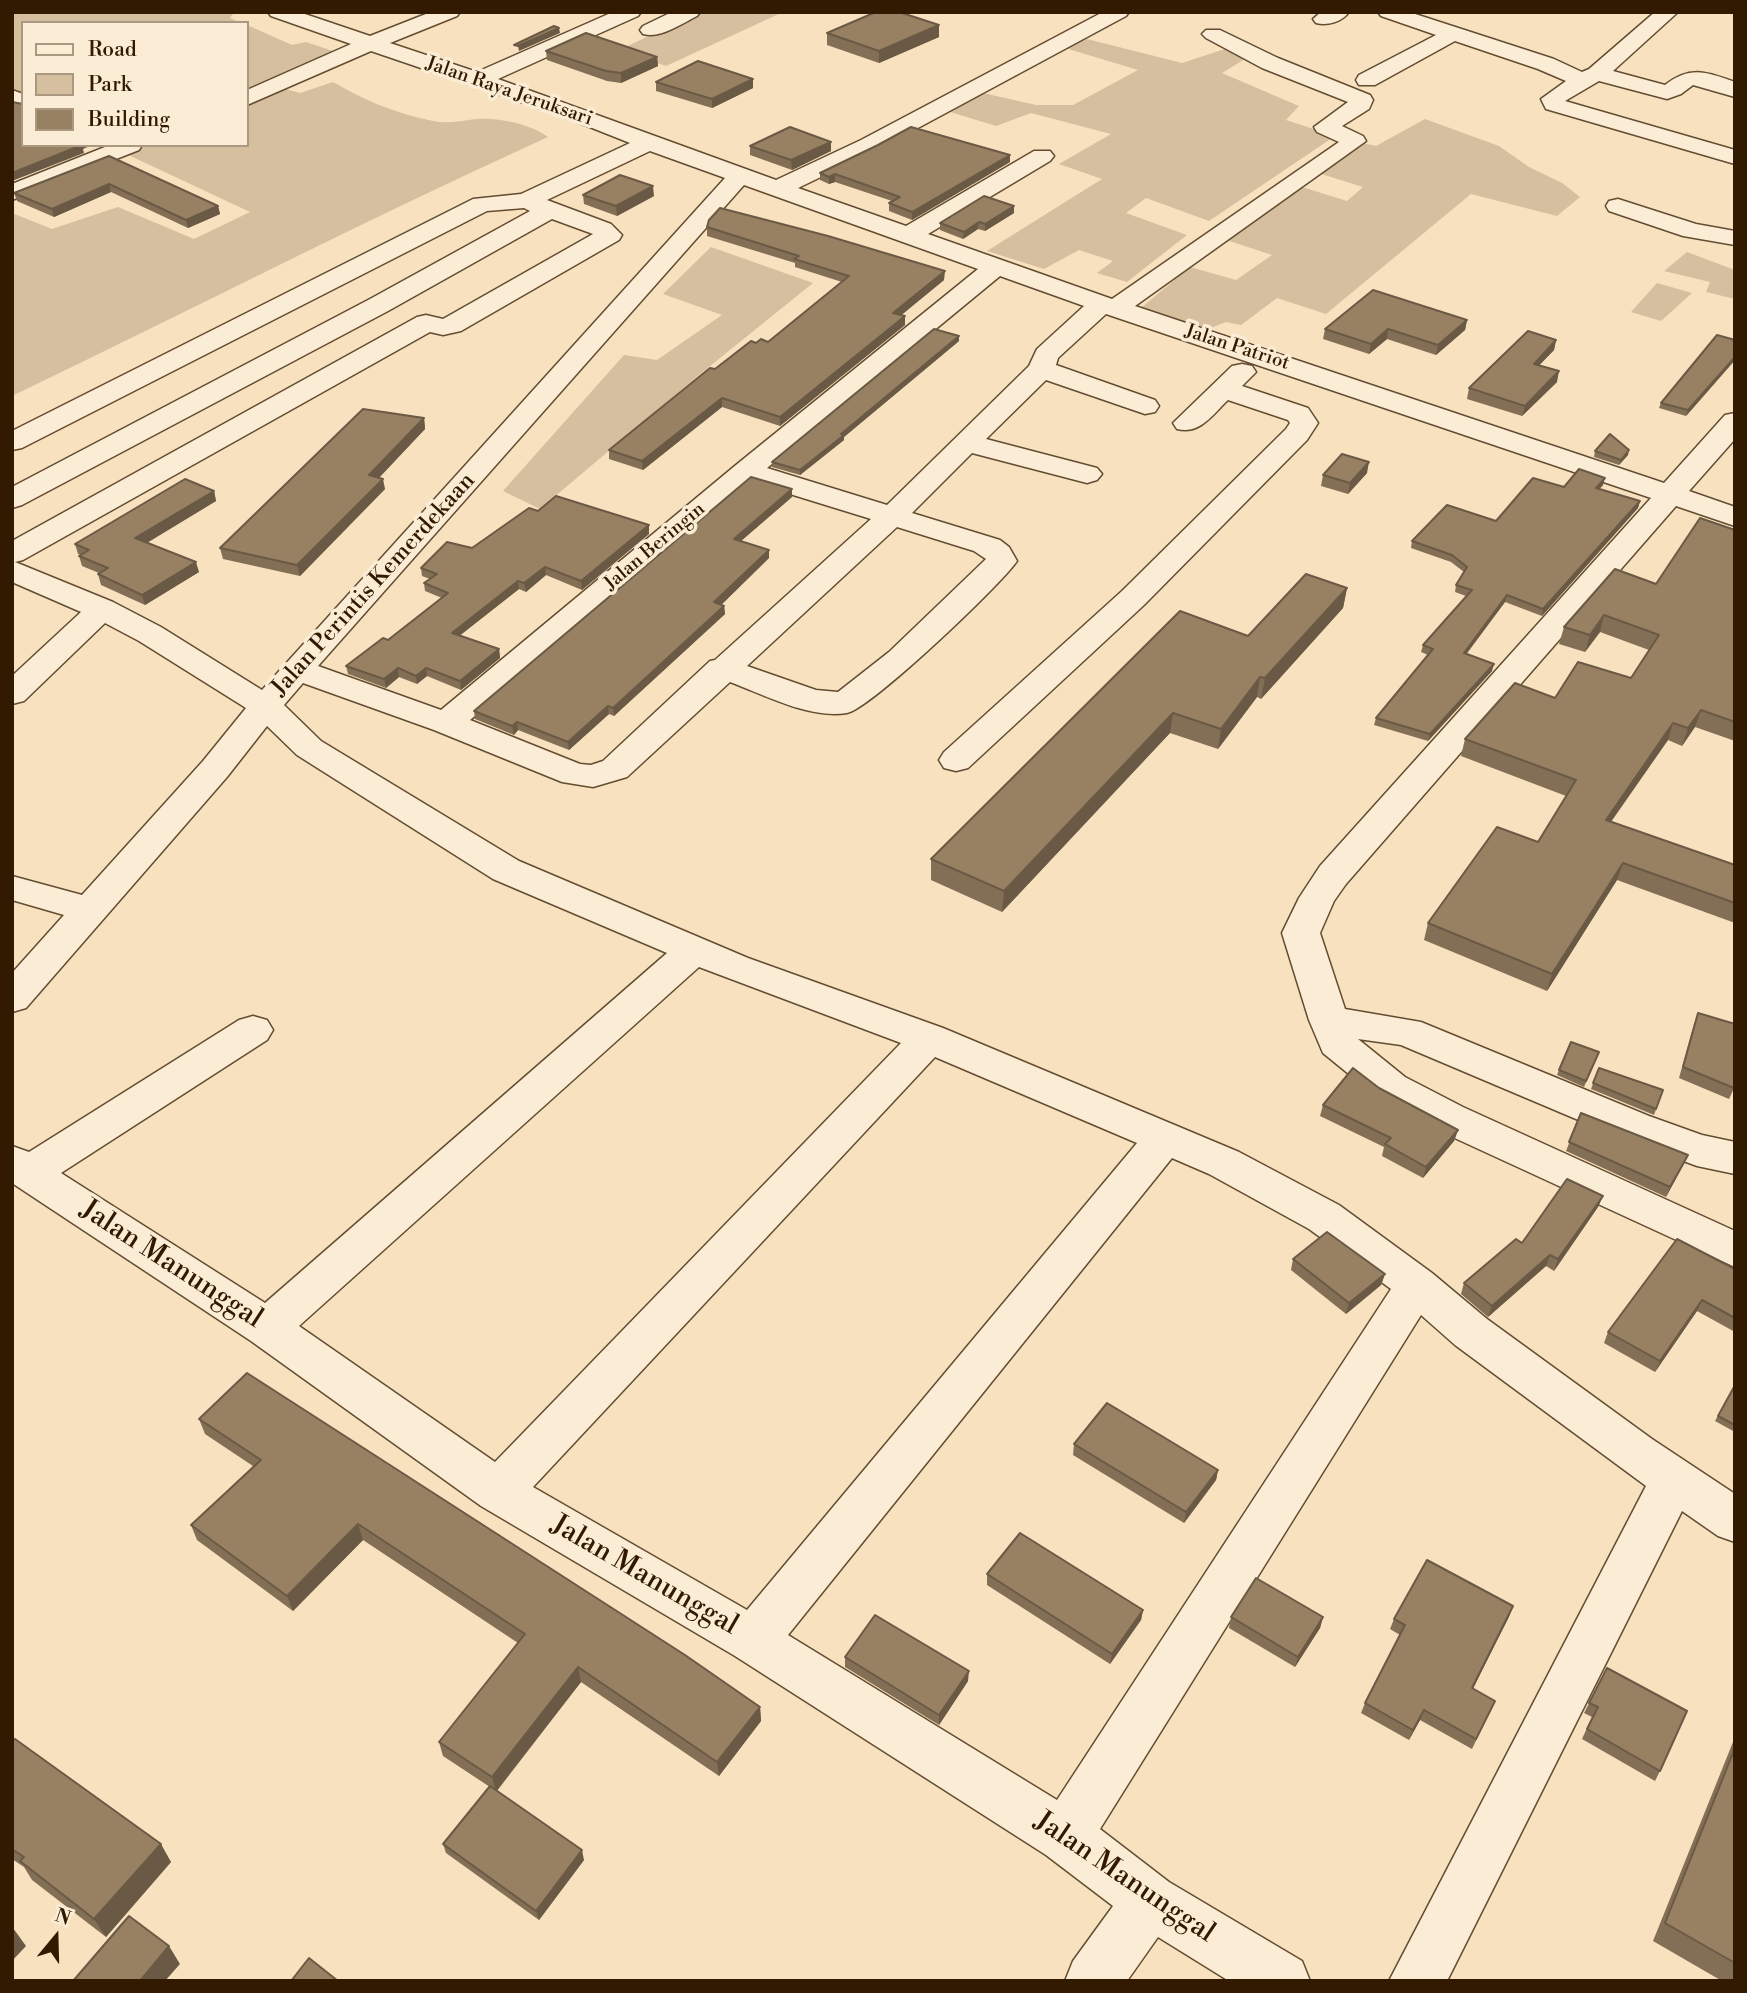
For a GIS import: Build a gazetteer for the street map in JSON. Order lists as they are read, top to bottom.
{
  "streets": {
    "street": [
      "Jalan Raya Jeruksari",
      "Jalan Patriot",
      "Jalan Beringin",
      "Jalan Perintis Kemerdekaan",
      "Jalan Manunggal"
    ]
  },
  "crossings": [
    ["Jalan Raya Jeruksari", "Jalan Patriot"],
    ["Jalan Raya Jeruksari", "Jalan Perintis Kemerdekaan"],
    ["Jalan Patriot", "Jalan Beringin"],
    ["Jalan Patriot", "Jalan Perintis Kemerdekaan"]
  ],
  "legend": ["Road", "Park", "Building"],
  "north": "top"
}
